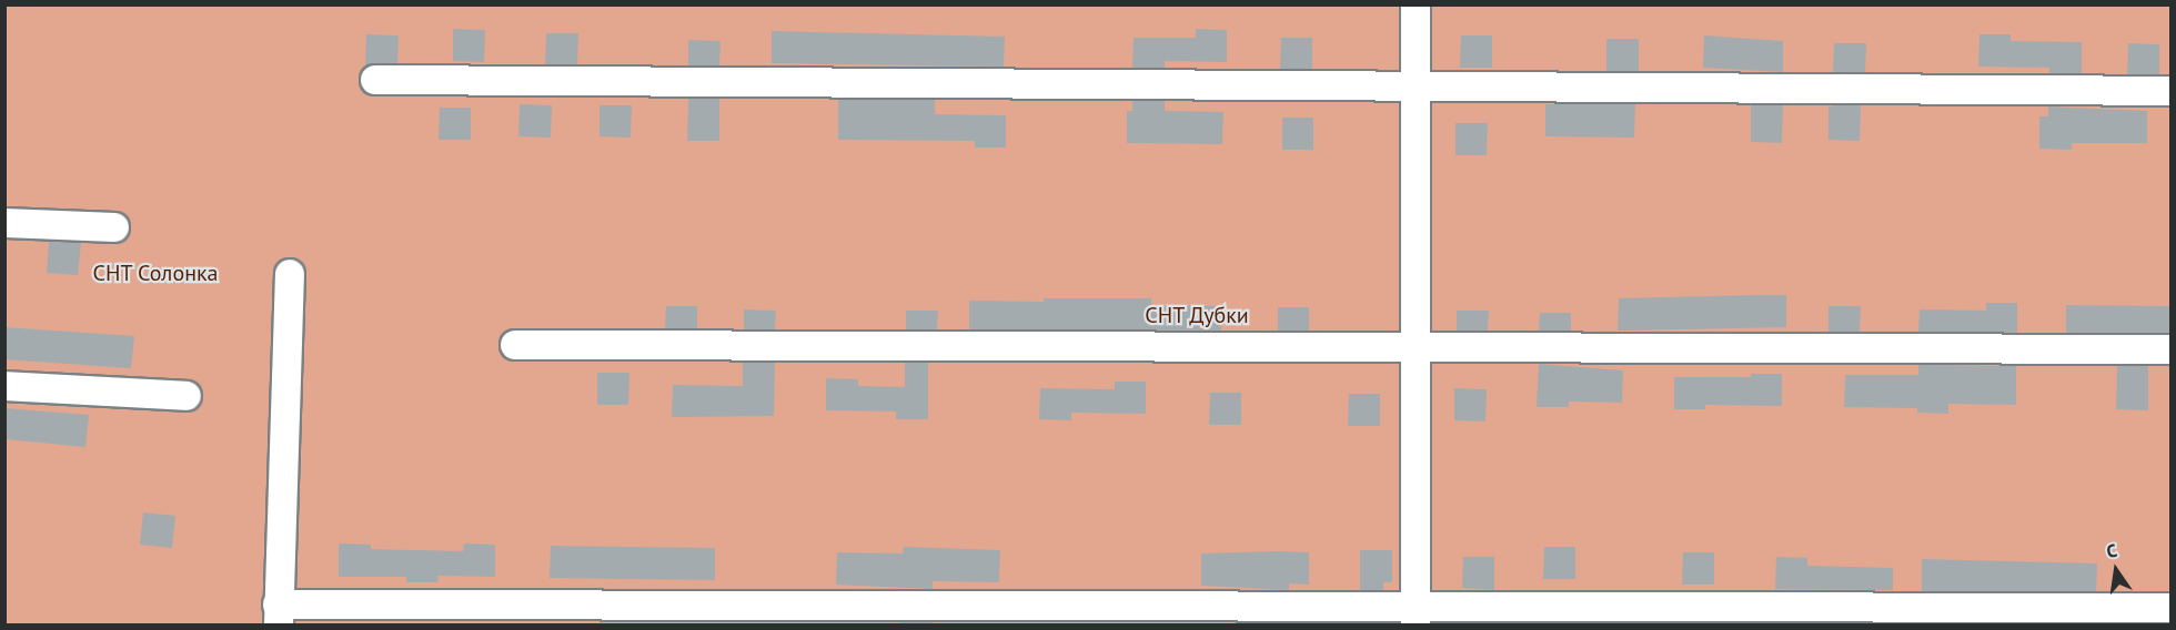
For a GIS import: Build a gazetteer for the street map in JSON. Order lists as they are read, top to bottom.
{
  "parks": ["СНТ Солонка", "СНТ Дубки"],
  "north": "top"
}
